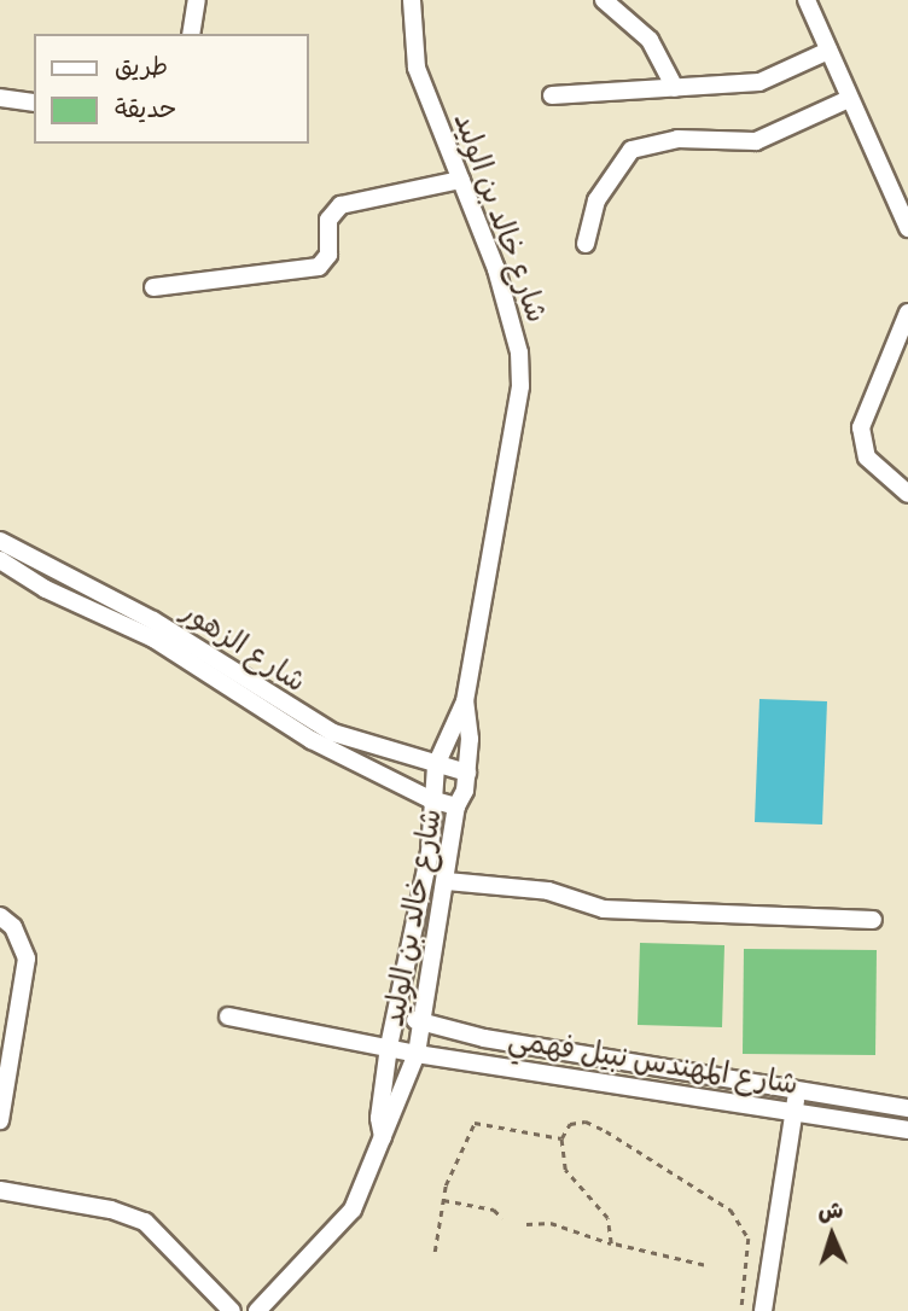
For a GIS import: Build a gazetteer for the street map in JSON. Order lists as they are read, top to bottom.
{
  "streets": {
    "street": ["شارع خالد بن الوليد", "شارع الزهور", "شارع المهندس نبيل فهمي"]
  },
  "crossings": [
    ["شارع خالد بن الوليد", "شارع الزهور"],
    ["شارع خالد بن الوليد", "شارع المهندس نبيل فهمي"]
  ],
  "legend": ["طريق", "حديقة"],
  "north": "top"
}
